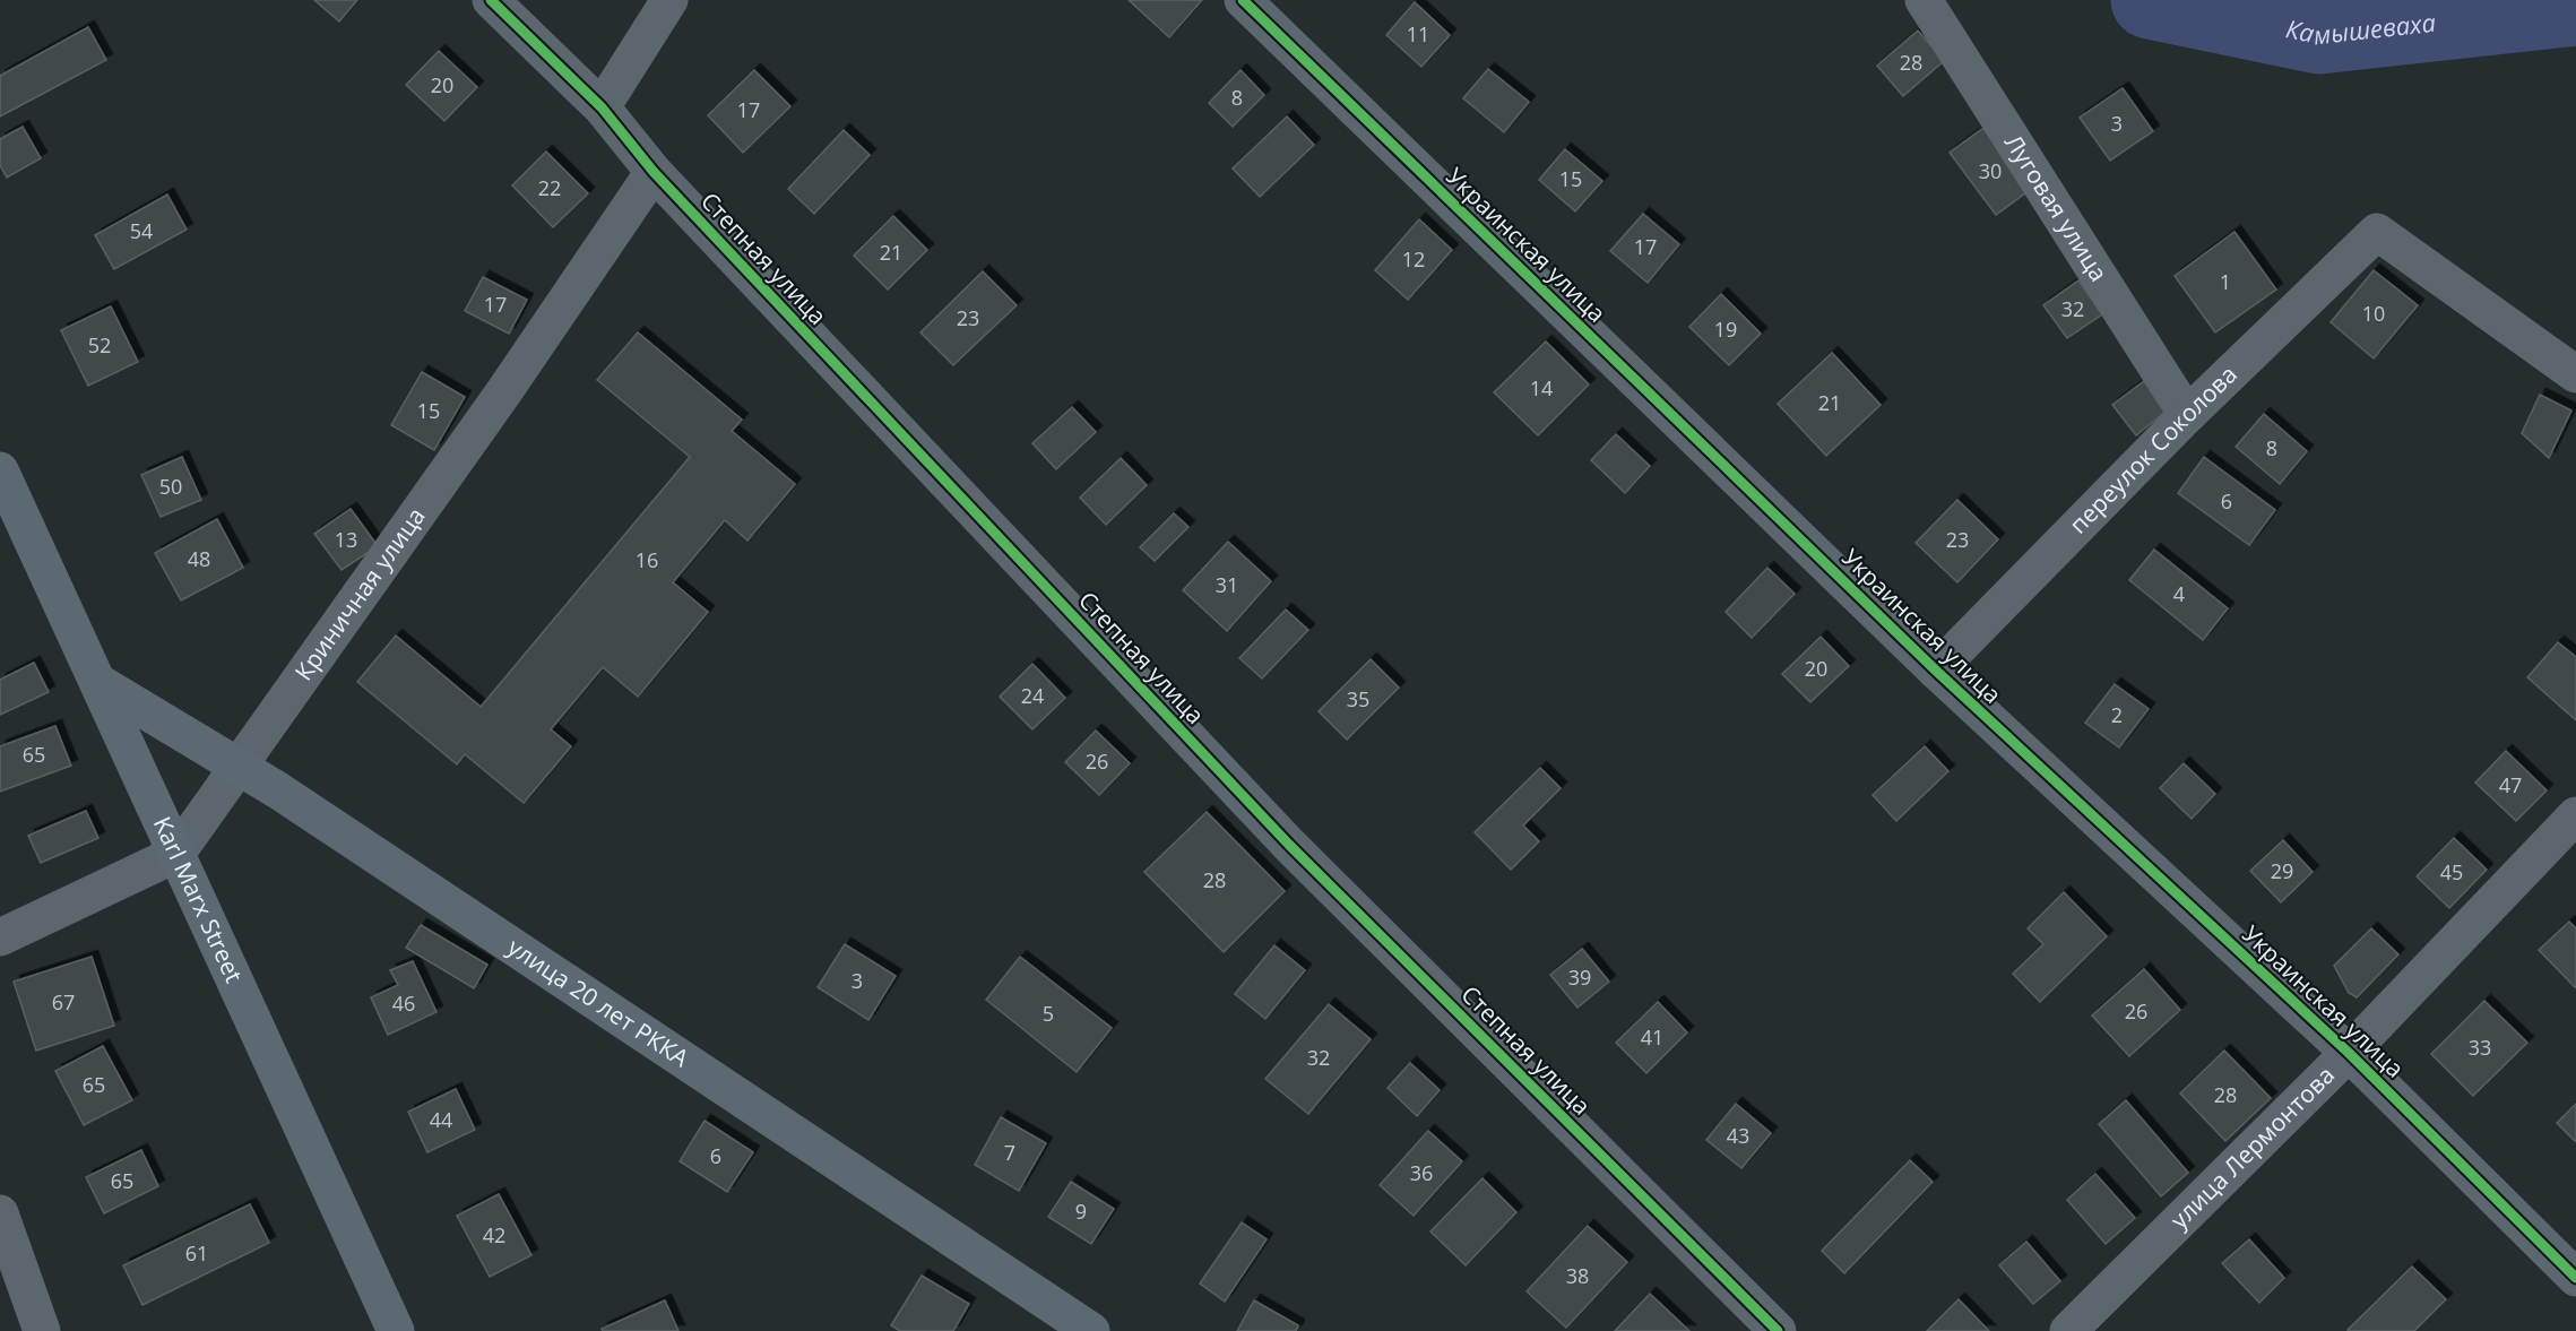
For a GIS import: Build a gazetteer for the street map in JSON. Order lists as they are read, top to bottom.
{
  "streets": {
    "street": [
      "Луговая улица",
      "Украинская улица",
      "Степная улица",
      "переулок Соколова",
      "Криничная улица",
      "Karl Marx Street",
      "улица 20 лет РККА",
      "улица Лермонтова"
    ]
  },
  "crossings": [
    ["Луговая улица", "переулок Соколова"],
    ["Украинская улица", "переулок Соколова"],
    ["Украинская улица", "улица Лермонтова"],
    ["Степная улица", "Криничная улица"],
    ["Криничная улица", "Karl Marx Street"],
    ["Криничная улица", "улица 20 лет РККА"],
    ["Karl Marx Street", "улица 20 лет РККА"]
  ],
  "water": ["Камышеваха"],
  "house_numbers": [
    "11",
    "28",
    "20",
    "8",
    "17",
    "3",
    "30",
    "15",
    "22",
    "54",
    "17",
    "21",
    "12",
    "1",
    "17",
    "32",
    "10",
    "23",
    "19",
    "52",
    "14",
    "21",
    "15",
    "8",
    "50",
    "6",
    "13",
    "23",
    "48",
    "16",
    "31",
    "4",
    "20",
    "24",
    "35",
    "2",
    "65",
    "26",
    "47",
    "29",
    "45",
    "28",
    "39",
    "3",
    "67",
    "46",
    "26",
    "5",
    "41",
    "33",
    "32",
    "65",
    "28",
    "44",
    "43",
    "7",
    "6",
    "36",
    "65",
    "9",
    "42",
    "61",
    "38"
  ]
}
